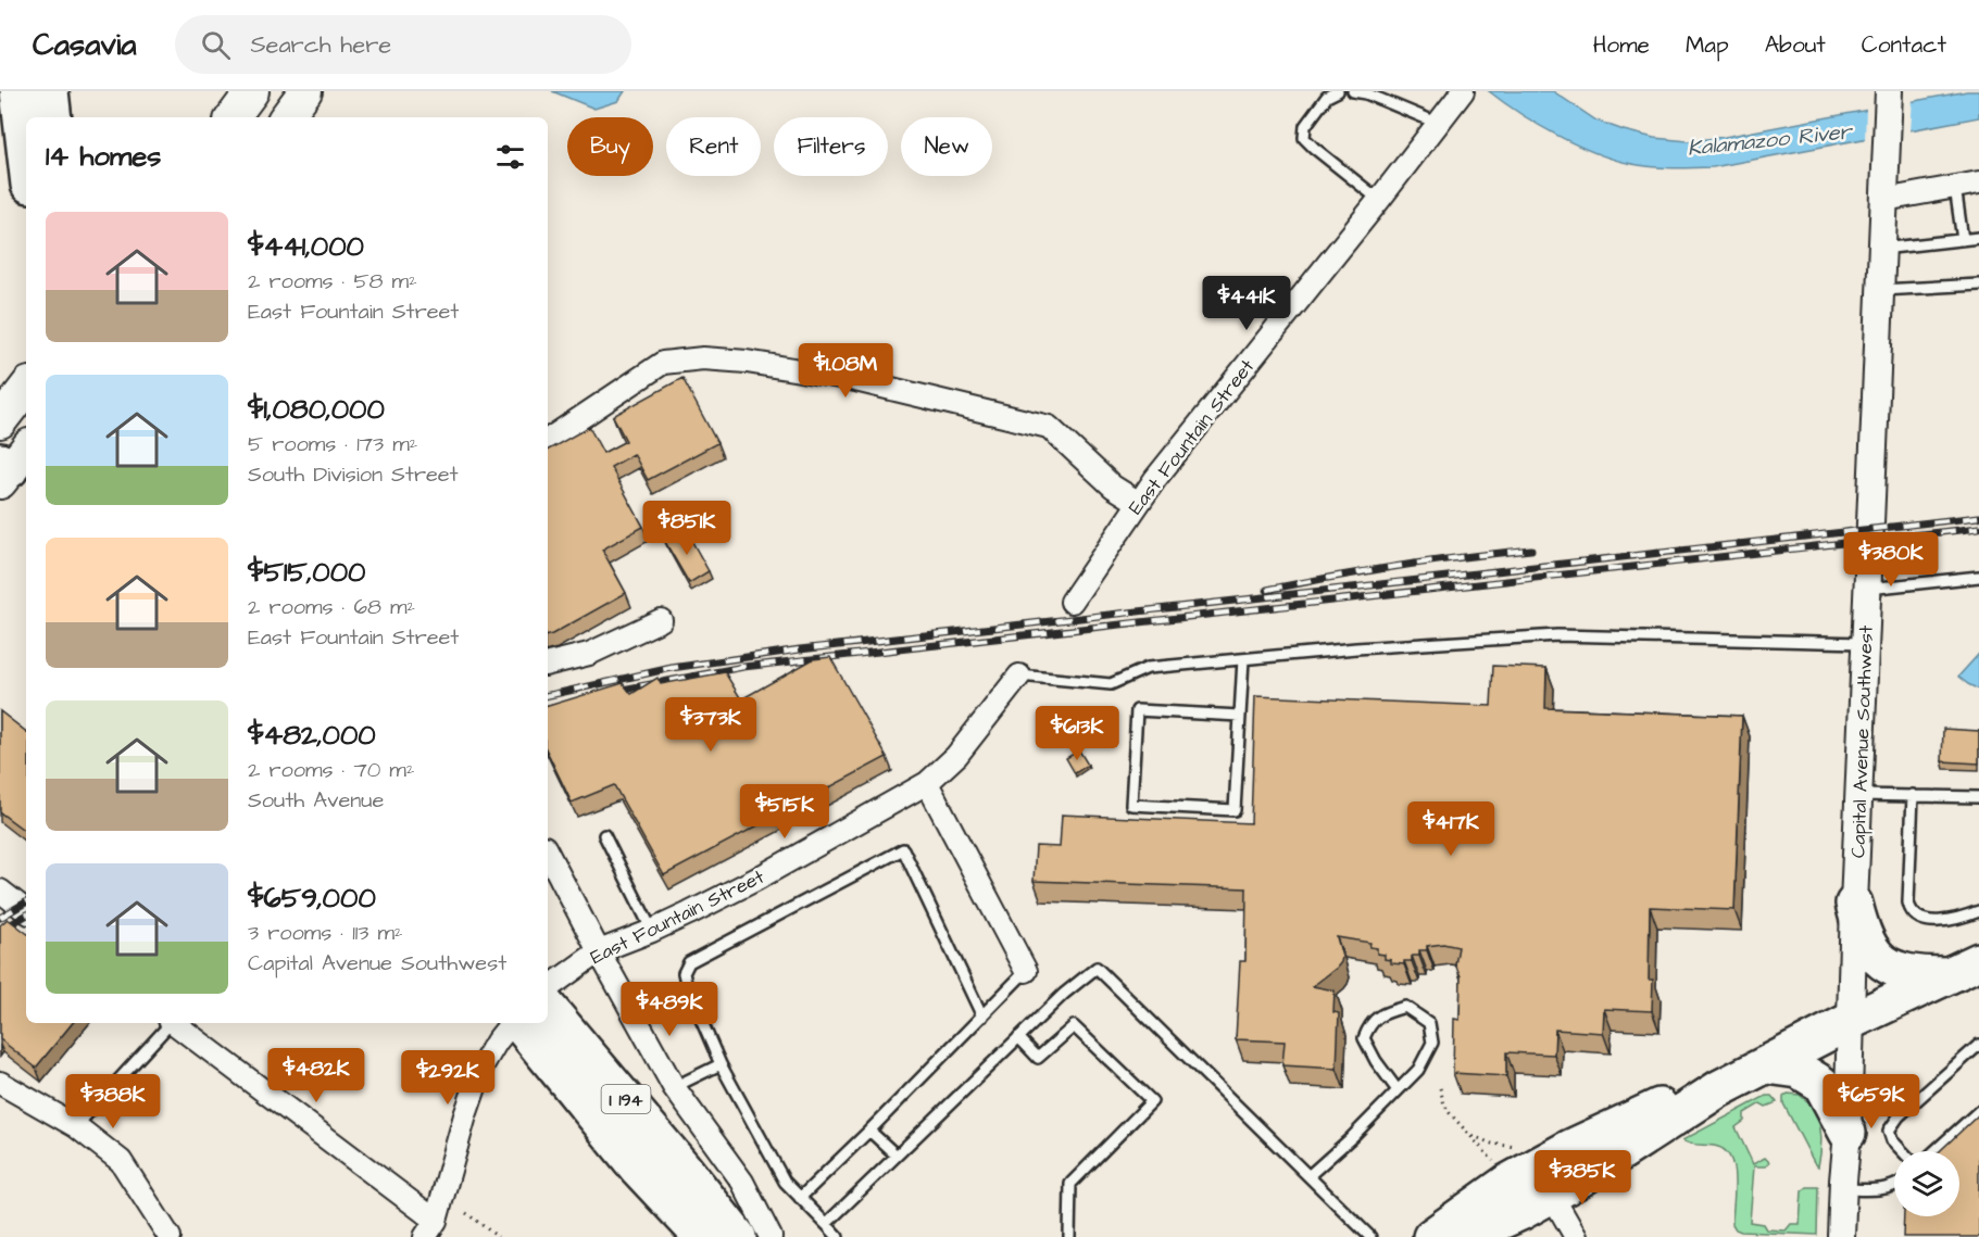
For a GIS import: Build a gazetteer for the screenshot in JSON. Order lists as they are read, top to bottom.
{
  "streets": {
    "highway": ["I 194"],
    "street": ["East Fountain Street", "Capital Avenue Southwest"]
  },
  "water": ["Kalamazoo River"],
  "page": {
    "header": "Casavia",
    "search": "Search here",
    "nav": [
      "Home",
      "Map",
      "About",
      "Contact"
    ],
    "chip": [
      "Buy",
      "Rent",
      "Filters",
      "New"
    ],
    "heading": "14 homes",
    "list": [
      {
        "name": "$441,000",
        "note": "2 rooms · 58 m² · East Fountain Street"
      },
      {
        "name": "$1,080,000",
        "note": "5 rooms · 173 m² · South Division Street"
      },
      {
        "name": "$515,000",
        "note": "2 rooms · 68 m² · East Fountain Street"
      },
      {
        "name": "$482,000",
        "note": "2 rooms · 70 m² · South Avenue"
      },
      {
        "name": "$659,000",
        "note": "3 rooms · 113 m² · Capital Avenue Southwest"
      }
    ],
    "price": [
      "$441K",
      "$1.08M",
      "$851K",
      "$380K",
      "$373K",
      "$613K",
      "$515K",
      "$417K",
      "$489K",
      "$482K",
      "$292K",
      "$388K",
      "$659K",
      "$385K"
    ]
  }
}
